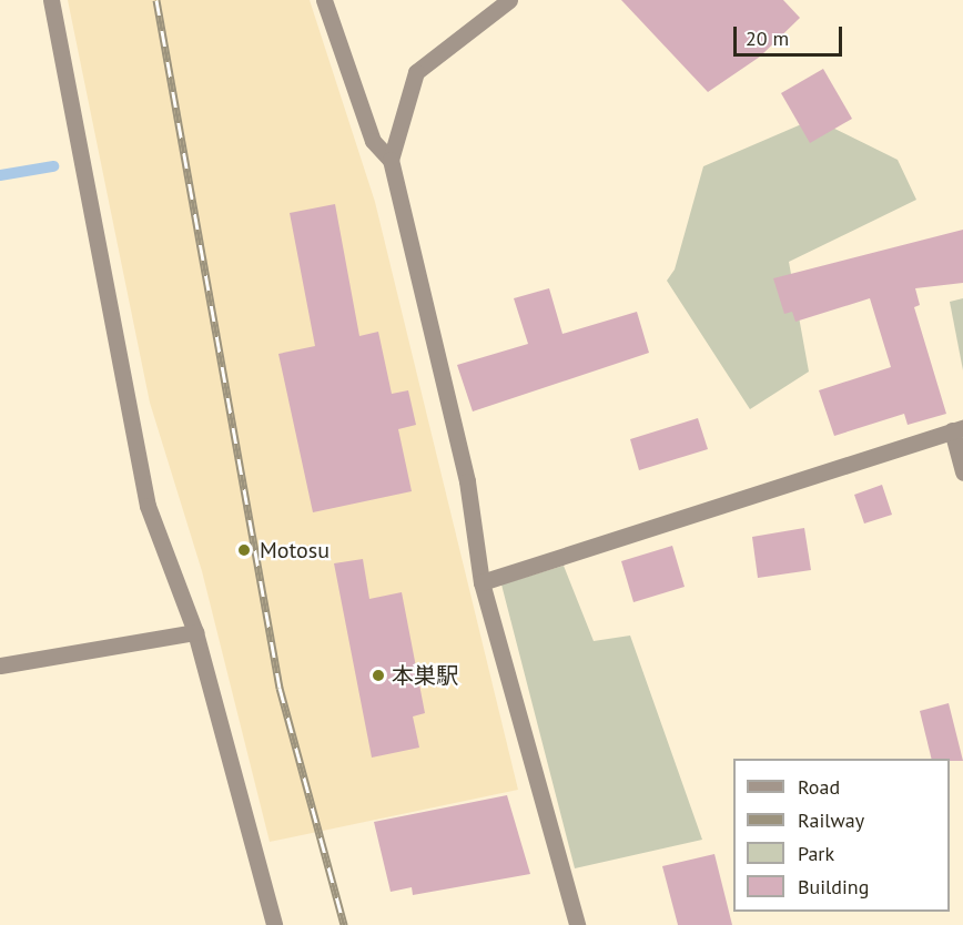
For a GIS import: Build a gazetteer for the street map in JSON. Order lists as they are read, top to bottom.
{
  "places": ["Motosu", "本巣駅"],
  "legend": [
    "Road",
    "Railway",
    "Park",
    "Building"
  ],
  "scale_bar": "20 m"
}
